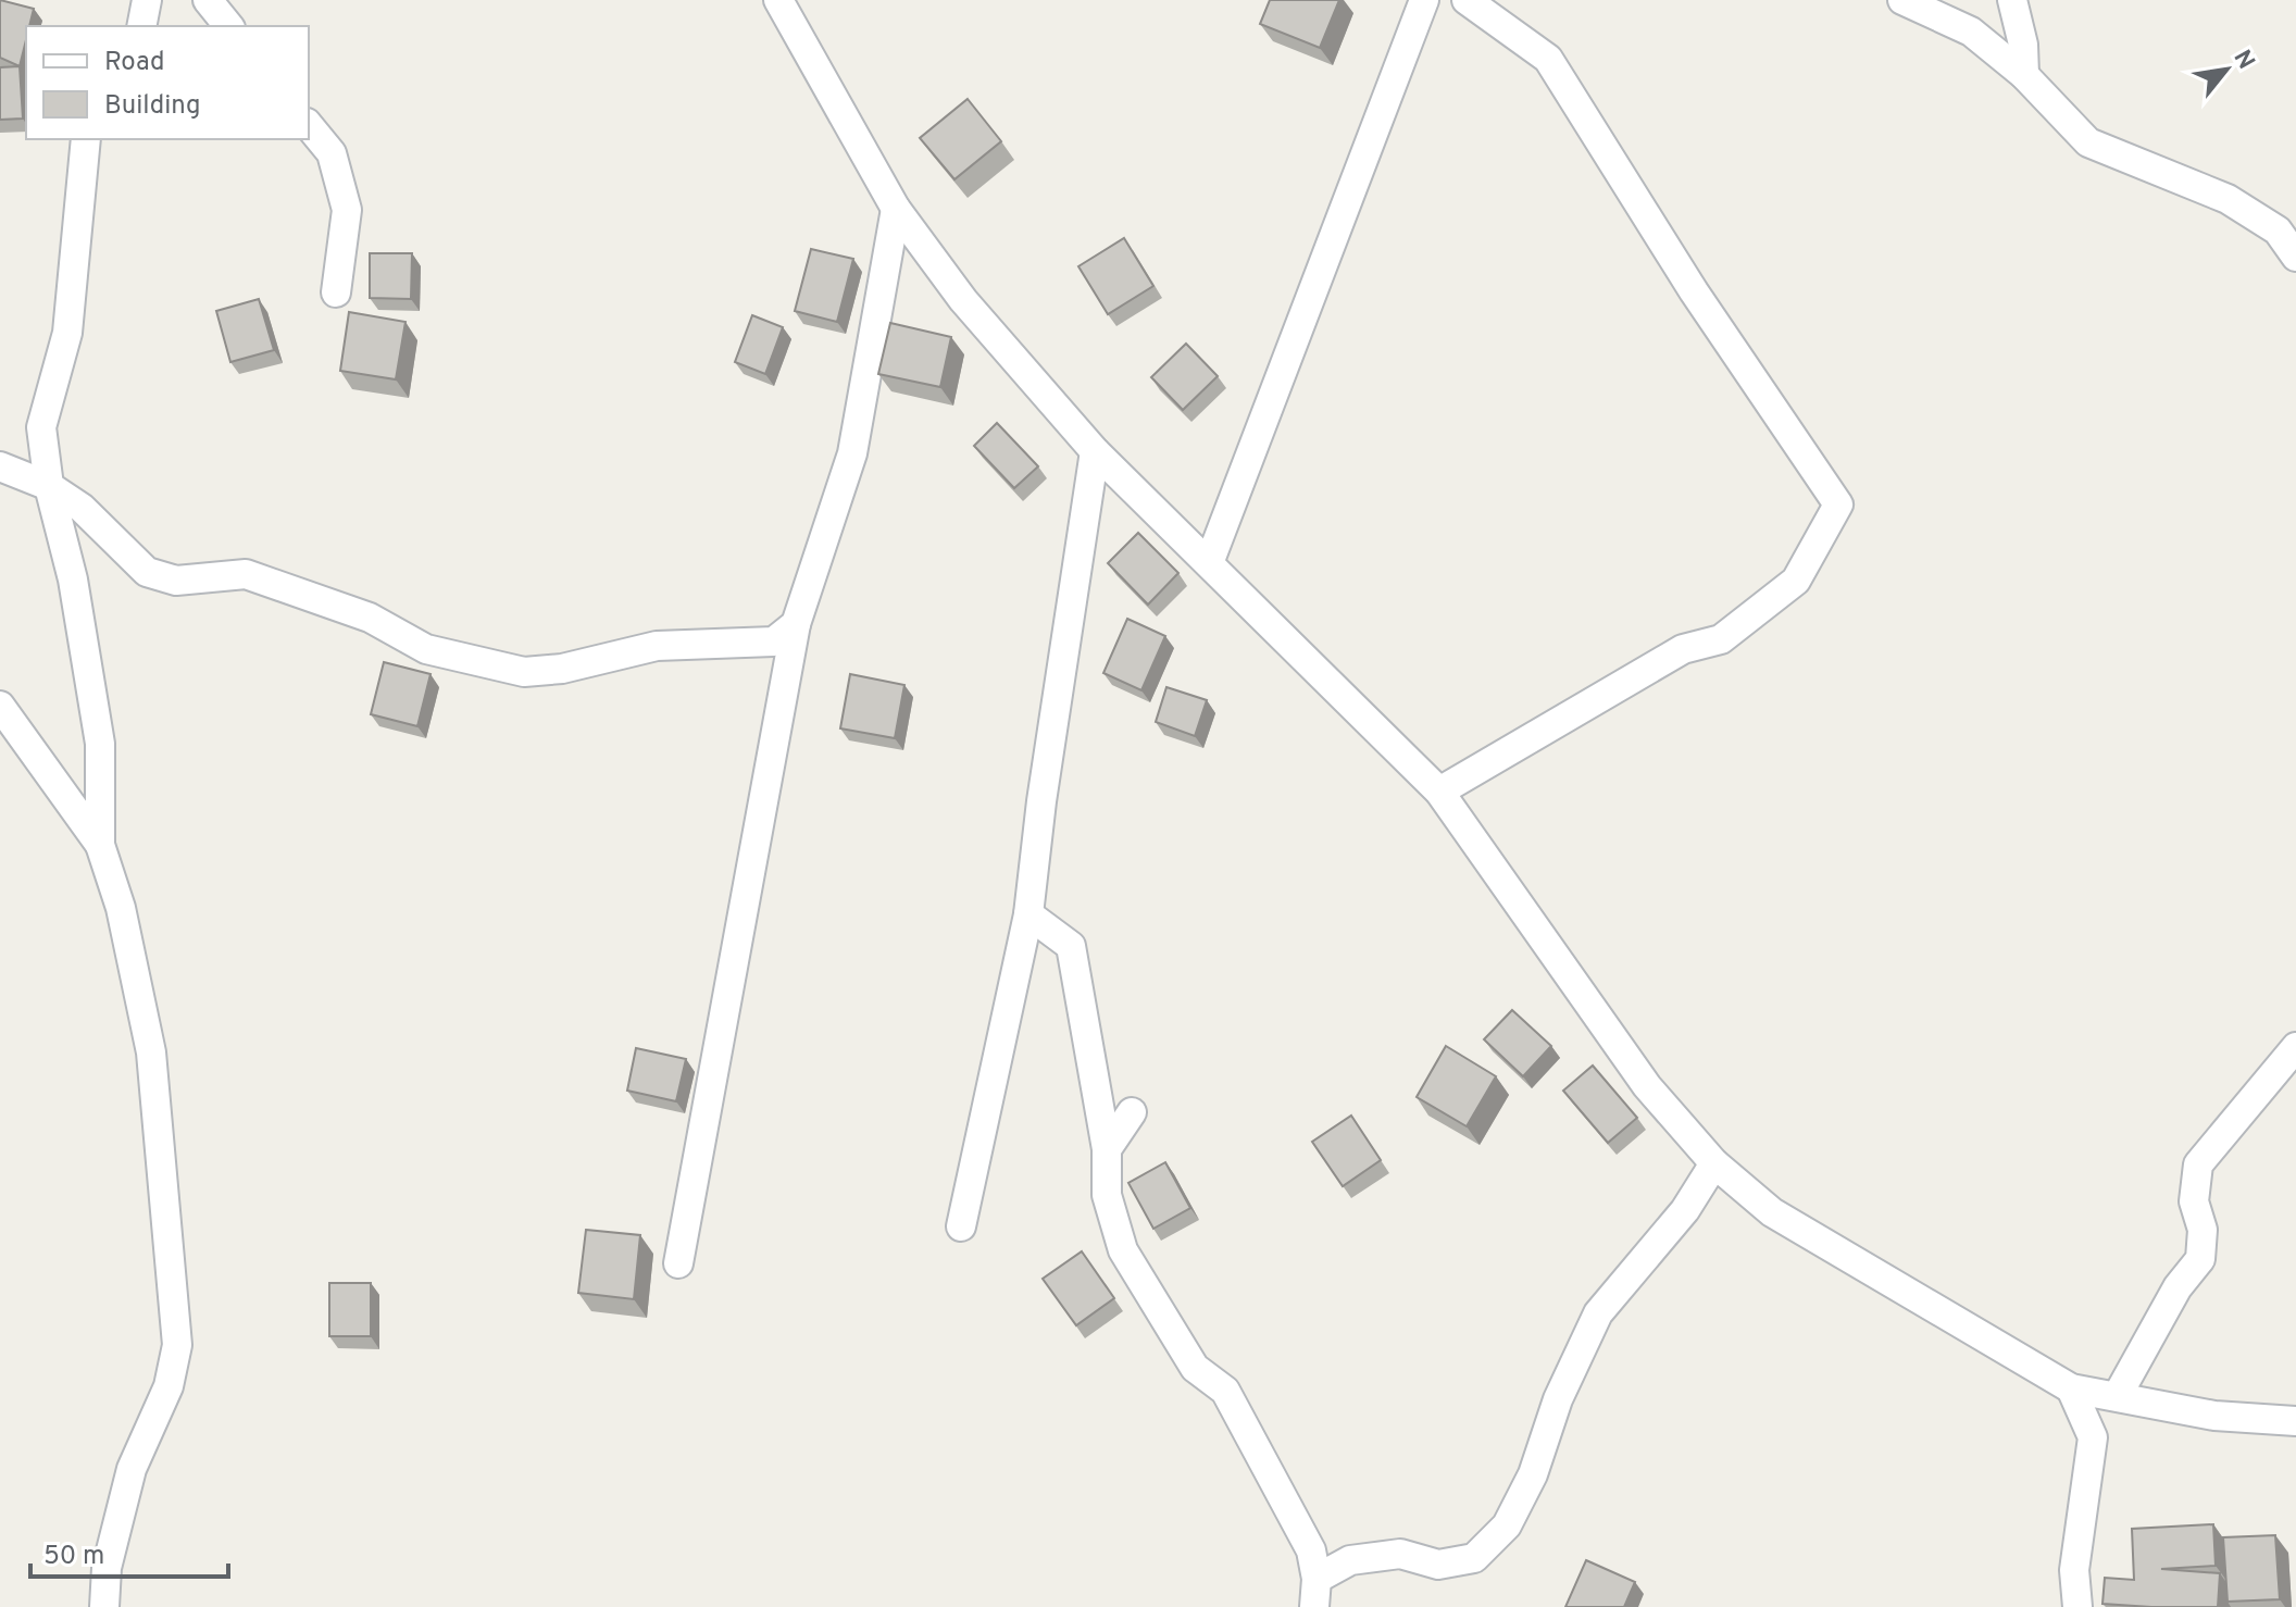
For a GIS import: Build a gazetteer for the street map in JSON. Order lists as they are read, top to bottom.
{
  "legend": ["Road", "Building"],
  "scale_bar": "50 m",
  "north": "top right"
}
